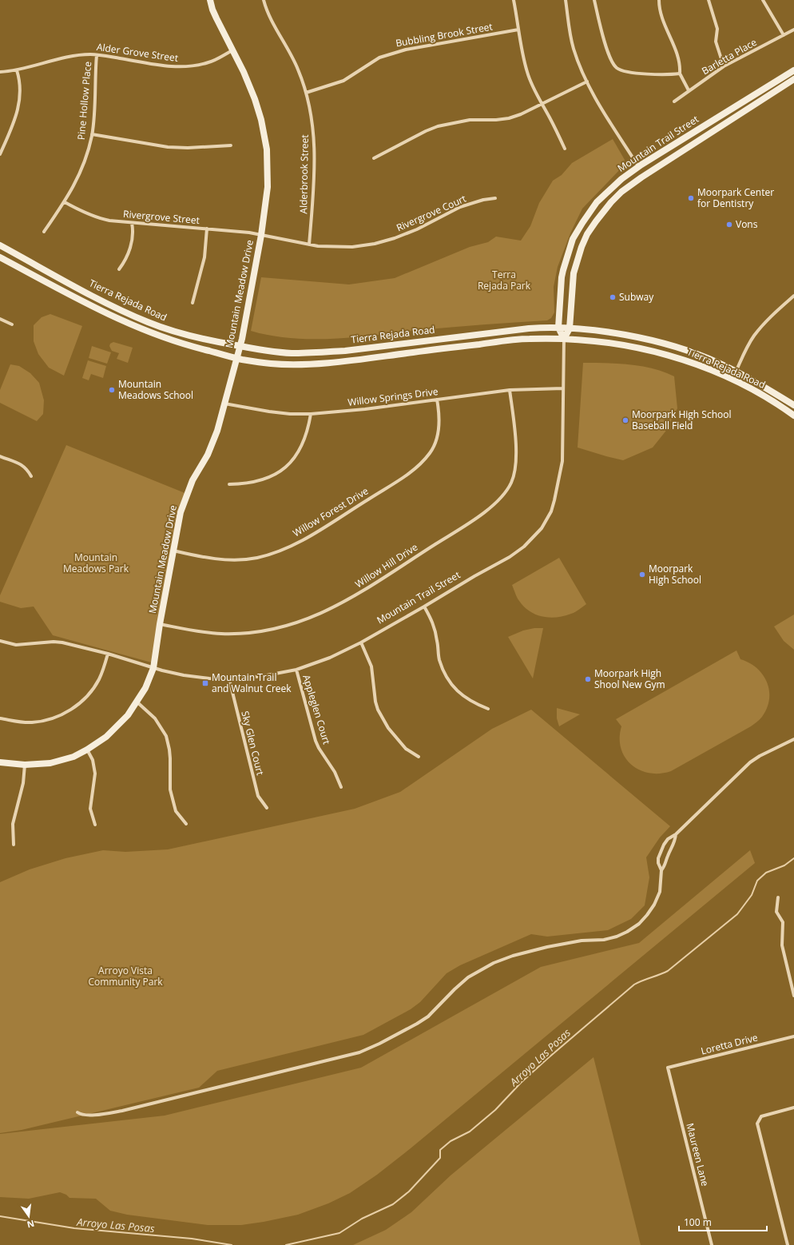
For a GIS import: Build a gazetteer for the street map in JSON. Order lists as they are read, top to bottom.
{
  "streets": {
    "main road": ["Mountain Trail Street", "Mountain Meadow Drive", "Tierra Rejada Road"],
    "street": [
      "Bubbling Brook Street",
      "Alder Grove Street",
      "Barletta Place",
      "Pine Hollow Place",
      "Alderbrook Street",
      "Rivergrove Court",
      "Rivergrove Street",
      "Willow Springs Drive",
      "Willow Forest Drive",
      "Willow Hill Drive",
      "Appleglen Court",
      "Sky Glen Court",
      "Loretta Drive",
      "Maureen Lane"
    ]
  },
  "crossings": [
    ["Bubbling Brook Street", "Alderbrook Street"],
    ["Alder Grove Street", "Pine Hollow Place"],
    ["Alder Grove Street", "Mountain Meadow Drive"],
    ["Pine Hollow Place", "Rivergrove Street"],
    ["Mountain Trail Street", "Mountain Meadow Drive"],
    ["Mountain Trail Street", "Tierra Rejada Road"],
    ["Mountain Trail Street", "Willow Springs Drive"],
    ["Mountain Trail Street", "Appleglen Court"],
    ["Mountain Trail Street", "Sky Glen Court"],
    ["Alderbrook Street", "Rivergrove Court"],
    ["Rivergrove Court", "Rivergrove Street"],
    ["Rivergrove Court", "Mountain Meadow Drive"],
    ["Rivergrove Street", "Mountain Meadow Drive"],
    ["Mountain Meadow Drive", "Tierra Rejada Road"],
    ["Mountain Meadow Drive", "Willow Springs Drive"],
    ["Mountain Meadow Drive", "Willow Forest Drive"],
    ["Mountain Meadow Drive", "Willow Hill Drive"],
    ["Willow Springs Drive", "Willow Forest Drive"],
    ["Willow Springs Drive", "Willow Hill Drive"],
    ["Loretta Drive", "Maureen Lane"]
  ],
  "water": ["Arroyo Las Posas"],
  "parks": ["Terra Rejada Park", "Mountain Meadows Park", "Arroyo Vista Community Park"],
  "places": {
    "other": [
      "Moorpark Center for Dentistry",
      "Vons",
      "Subway",
      "Mountain Meadows School",
      "Moorpark High School Baseball Field",
      "Moorpark High School",
      "Moorpark High Shool New Gym"
    ],
    "transit": ["Mountain Trail and Walnut Creek"]
  },
  "scale_bar": "100 m",
  "north": "bottom"
}
